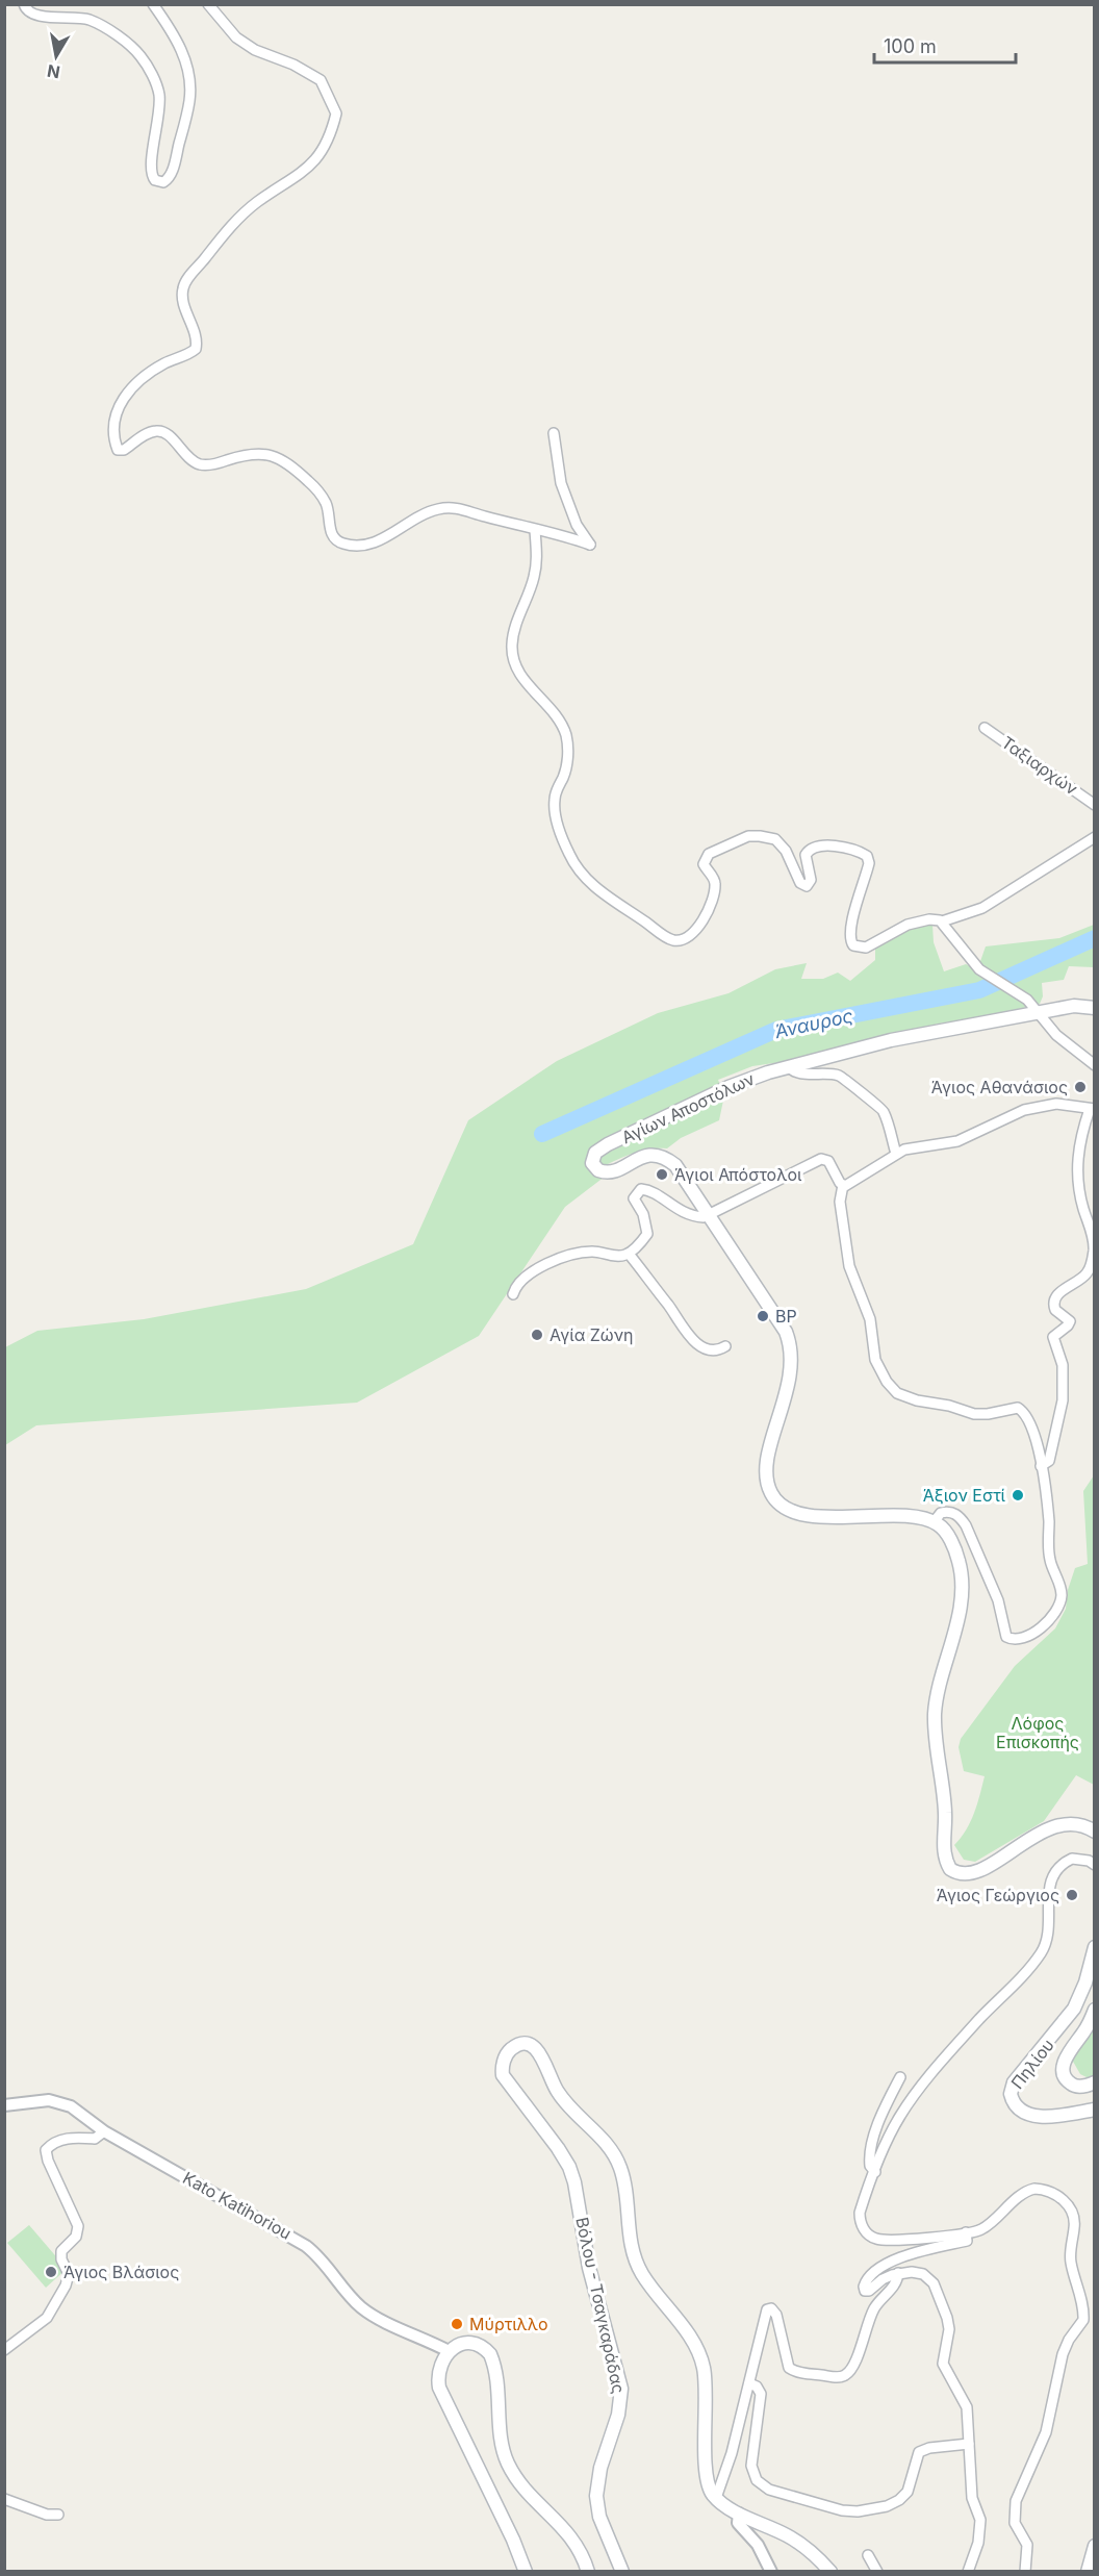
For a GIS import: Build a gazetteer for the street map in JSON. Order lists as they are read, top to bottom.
{
  "streets": {
    "main road": ["Αγίων Αποστόλων", "Πηλίου", "Βόλου - Τσαγκαράδας"],
    "street": ["Ταξιαρχών", "Kato Katihoriou"]
  },
  "water": ["Άναυρος"],
  "parks": ["Λόφος Επισκοπής"],
  "places": [
    "Άγιος Αθανάσιος",
    "Άγιοι Απόστολοι",
    "BP",
    "Αγία Ζώνη",
    "Άξιον Εστί",
    "Άγιος Γεώργιος",
    "Άγιος Βλάσιος",
    "Μύρτιλλο"
  ],
  "scale_bar": "100 m",
  "north": "bottom"
}
